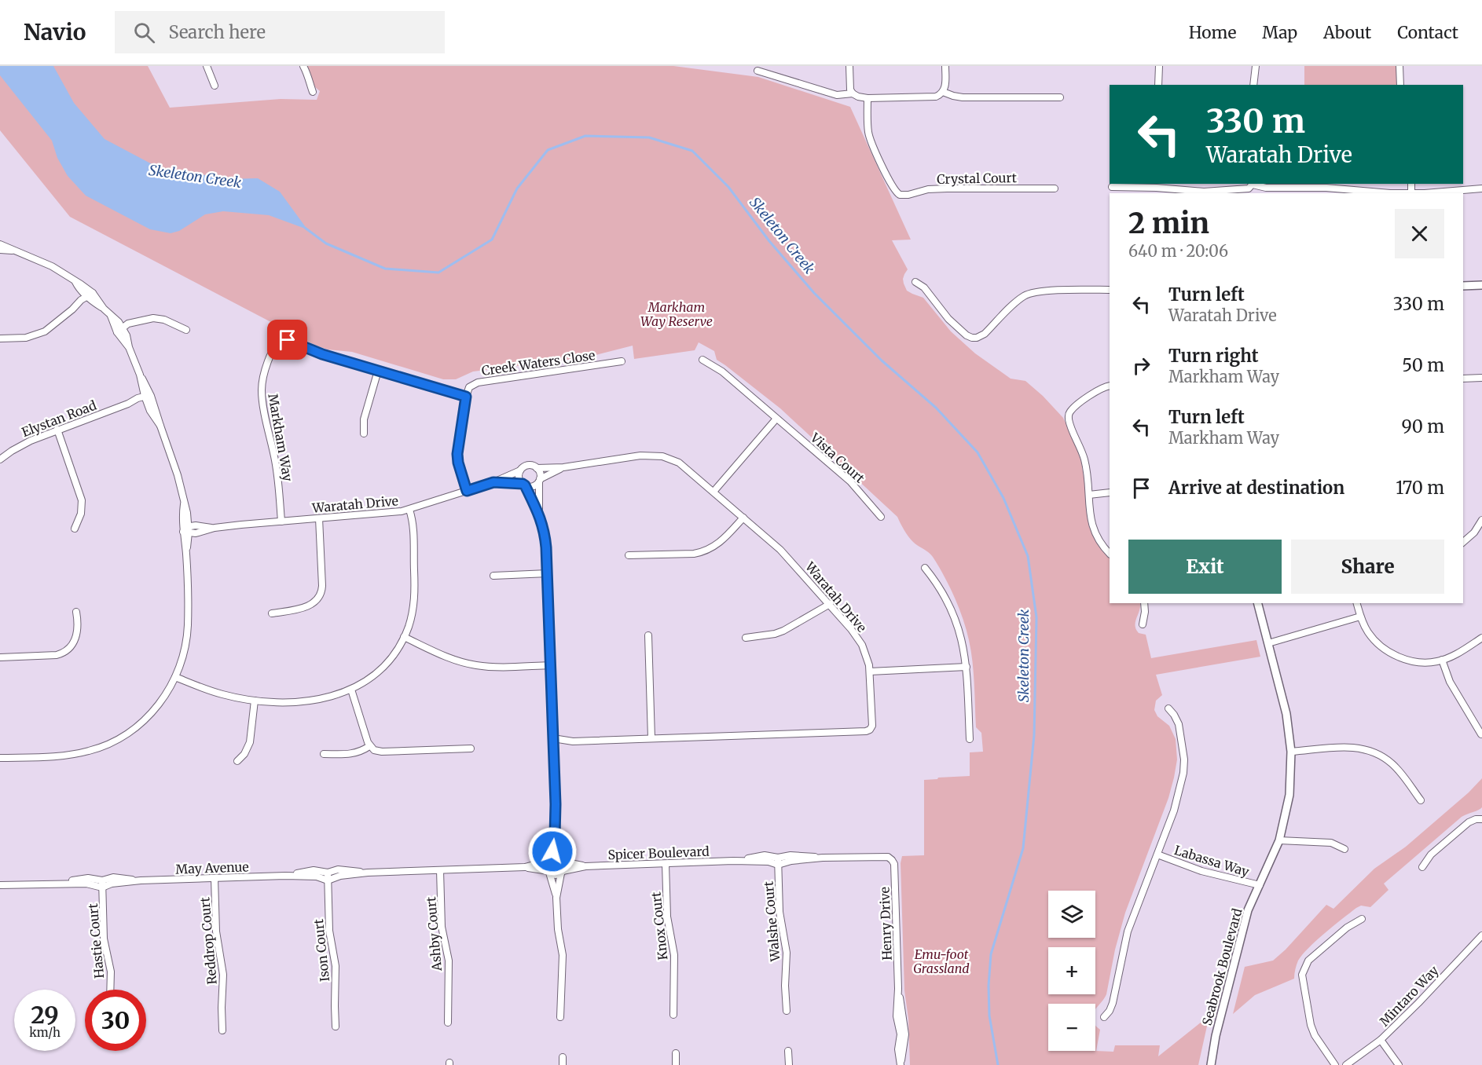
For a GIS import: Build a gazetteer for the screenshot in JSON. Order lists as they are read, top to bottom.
{
  "streets": {
    "street": [
      "Crystal Court",
      "Creek Waters Close",
      "Elystan Road",
      "Markham Way",
      "Vista Court",
      "Waratah Drive",
      "Spicer Boulevard",
      "Labassa Way",
      "May Avenue",
      "Walshe Court",
      "Henry Drive",
      "Knox Court",
      "Ashby Court",
      "Hastie Court",
      "Reddrop Court",
      "Ison Court",
      "Seabrook Boulevard",
      "Mintaro Way"
    ]
  },
  "crossings": [
    ["Creek Waters Close", "Markham Way"],
    ["Markham Way", "Waratah Drive"],
    ["Spicer Boulevard", "Walshe Court"],
    ["Spicer Boulevard", "Henry Drive"],
    ["Spicer Boulevard", "Knox Court"],
    ["Labassa Way", "Seabrook Boulevard"],
    ["May Avenue", "Ashby Court"],
    ["May Avenue", "Hastie Court"],
    ["May Avenue", "Reddrop Court"],
    ["May Avenue", "Ison Court"]
  ],
  "water": ["Skeleton Creek"],
  "parks": ["Markham Way Reserve", "Emu-foot Grassland"],
  "page": {
    "header": "Navio",
    "search": "Search here",
    "nav": [
      "Home",
      "Map",
      "About",
      "Contact"
    ],
    "turn": ["330 m", "Waratah Drive"],
    "heading": ["2 min", "640 m · 20:06"],
    "list": [
      {
        "name": "Turn left",
        "note": "Waratah Drive",
        "value": "330 m"
      },
      {
        "name": "Turn right",
        "note": "Markham Way",
        "value": "50 m"
      },
      {
        "name": "Turn left",
        "note": "Markham Way",
        "value": "90 m"
      },
      {
        "name": "Arrive at destination",
        "value": "170 m"
      }
    ],
    "buttons": ["Exit", "Share"],
    "map_buttons": ["+", "−"],
    "speed": "29 km/h",
    "limit": "30"
  }
}
